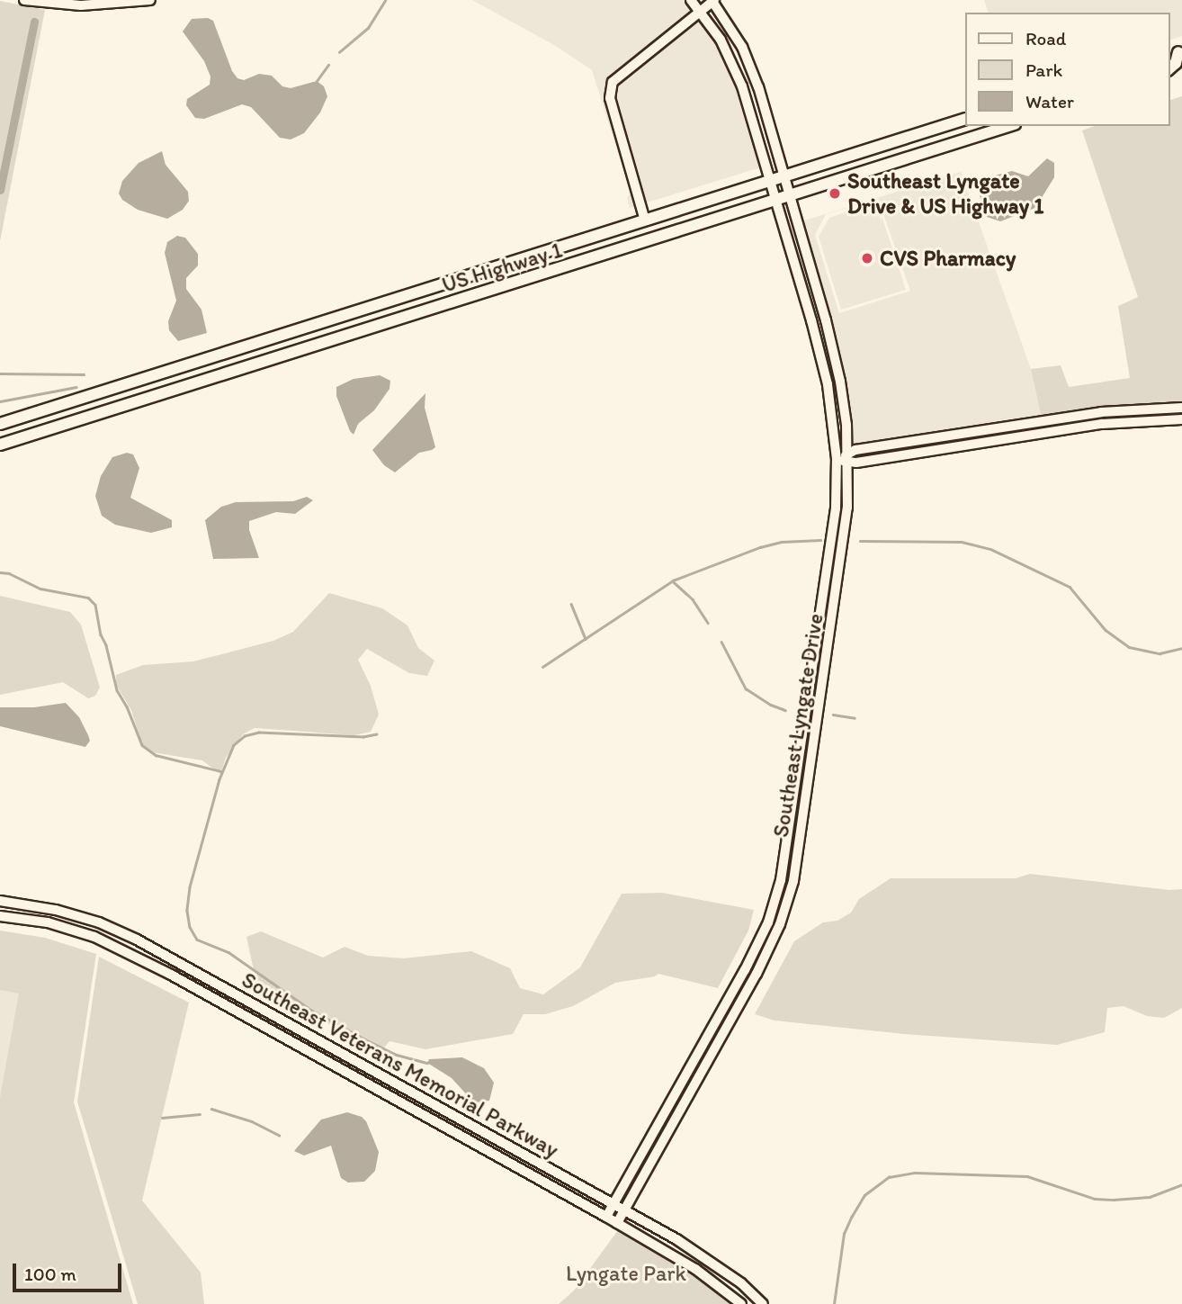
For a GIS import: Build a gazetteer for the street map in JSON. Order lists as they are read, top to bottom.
{
  "streets": {
    "main road": ["US Highway 1", "Southeast Veterans Memorial Parkway"],
    "street": ["Southeast Lyngate Drive"]
  },
  "crossings": [
    ["US Highway 1", "Southeast Lyngate Drive"],
    ["Southeast Lyngate Drive", "Southeast Veterans Memorial Parkway"]
  ],
  "parks": ["Lyngate Park"],
  "places": ["Southeast Lyngate Drive & US Highway 1", "CVS Pharmacy"],
  "legend": ["Road", "Park", "Water"],
  "scale_bar": "100 m"
}
